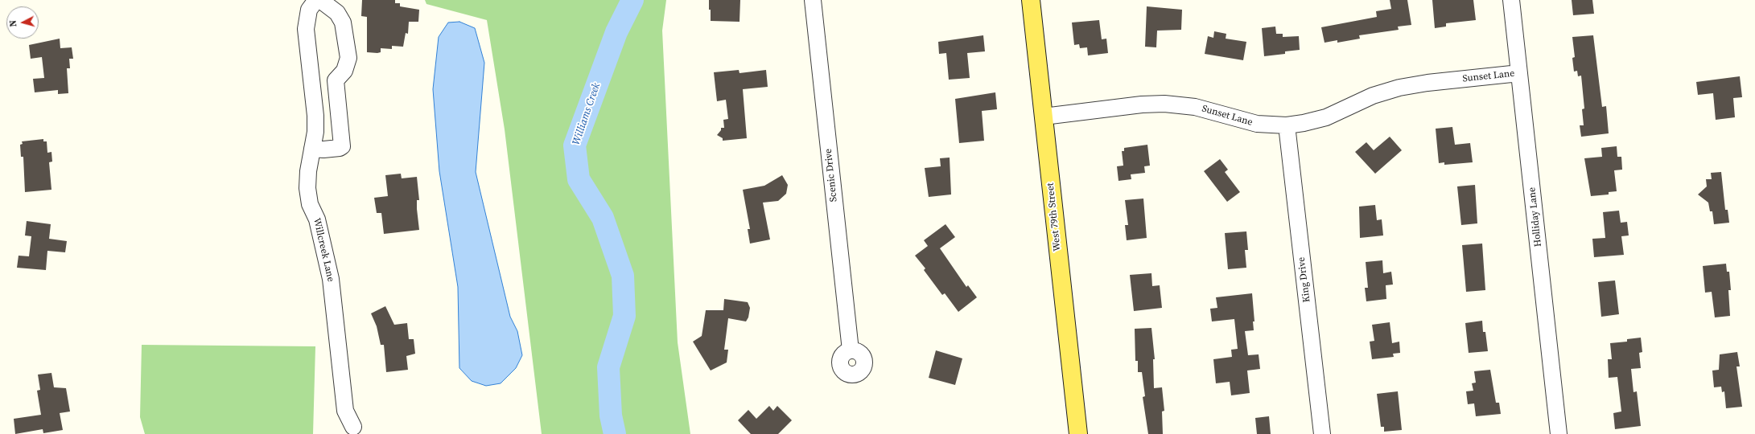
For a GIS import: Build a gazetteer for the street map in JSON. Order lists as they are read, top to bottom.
{
  "streets": {
    "main road": ["West 79th Street"],
    "street": [
      "Sunset Lane",
      "Scenic Drive",
      "Holliday Lane",
      "Willcreek Lane",
      "King Drive"
    ]
  },
  "crossings": [
    ["Sunset Lane", "West 79th Street"],
    ["Sunset Lane", "Holliday Lane"],
    ["Sunset Lane", "King Drive"]
  ],
  "water": ["Williams Creek"],
  "north": "left"
}
